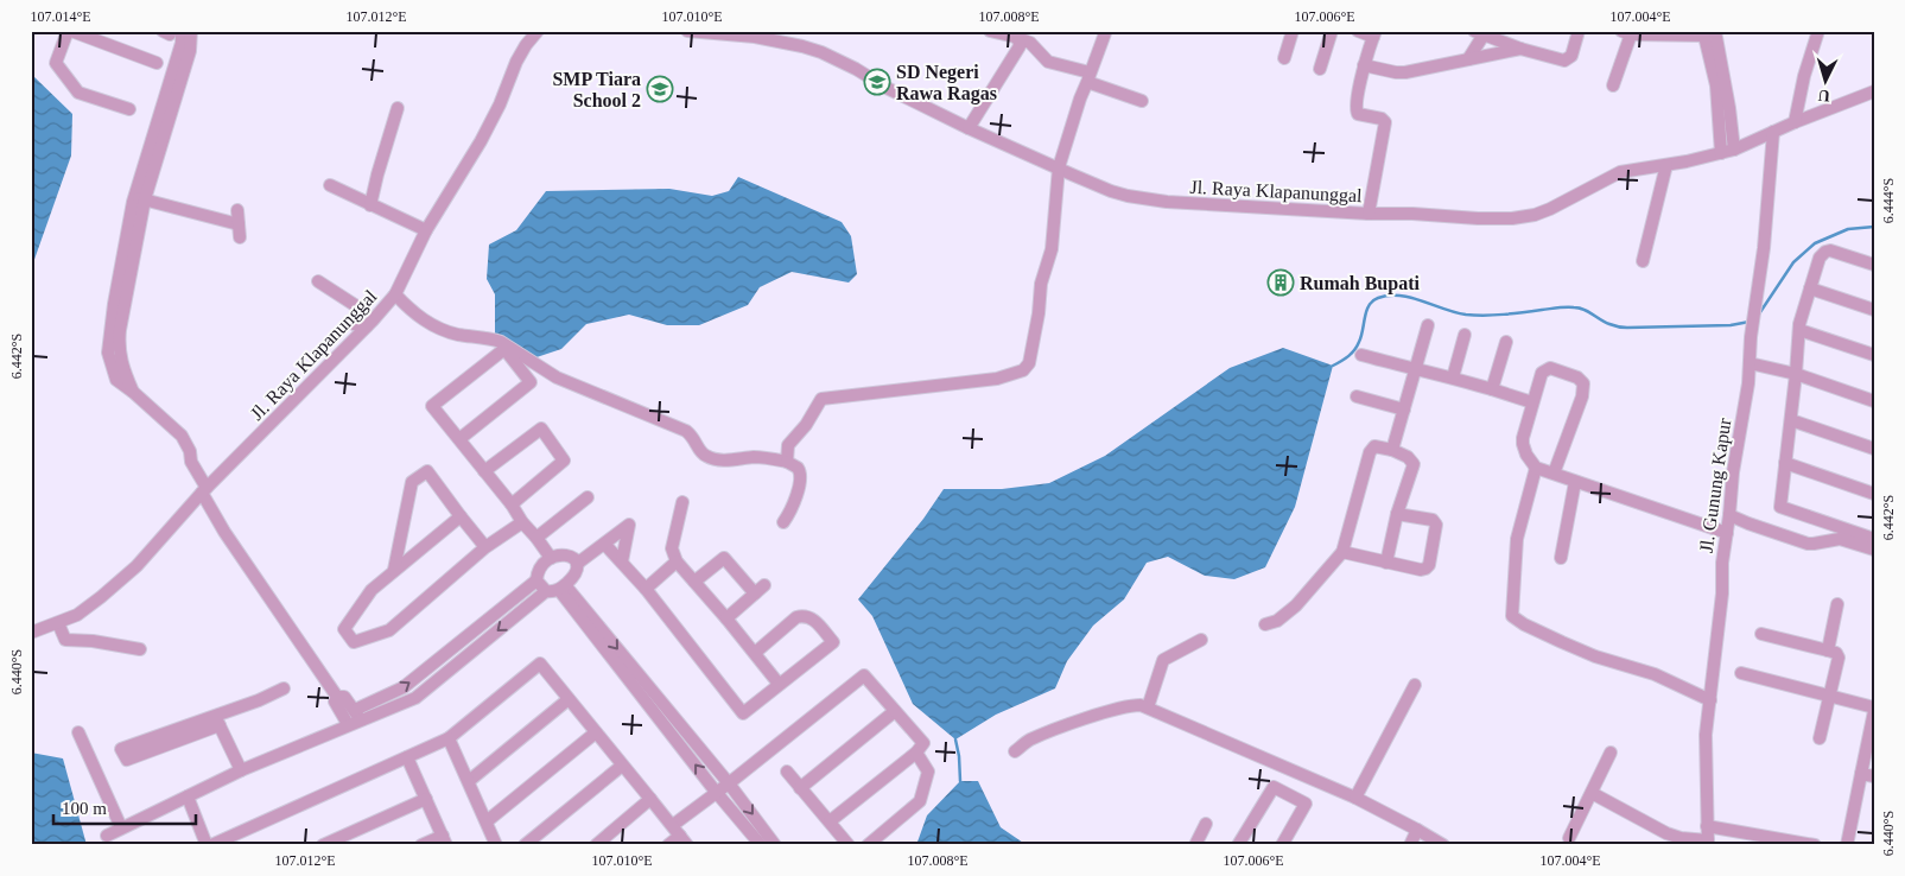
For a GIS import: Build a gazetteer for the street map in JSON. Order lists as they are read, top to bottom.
{
  "streets": {
    "street": ["Jl. Raya Klapanunggal", "Jl. Gunung Kapur"]
  },
  "crossings": [
    ["Jl. Raya Klapanunggal", "Jl. Gunung Kapur"]
  ],
  "places": {
    "school or university": ["SD Negeri Rawa Ragas", "SMP Tiara School 2"],
    "building": ["Rumah Bupati"]
  },
  "scale_bar": "100 m",
  "north": "bottom",
  "coordinates": [
    "107.014°E",
    "107.012°E",
    "107.010°E",
    "107.008°E",
    "107.006°E",
    "107.004°E",
    "6.444°S",
    "6.442°S",
    "6.440°S"
  ]
}
